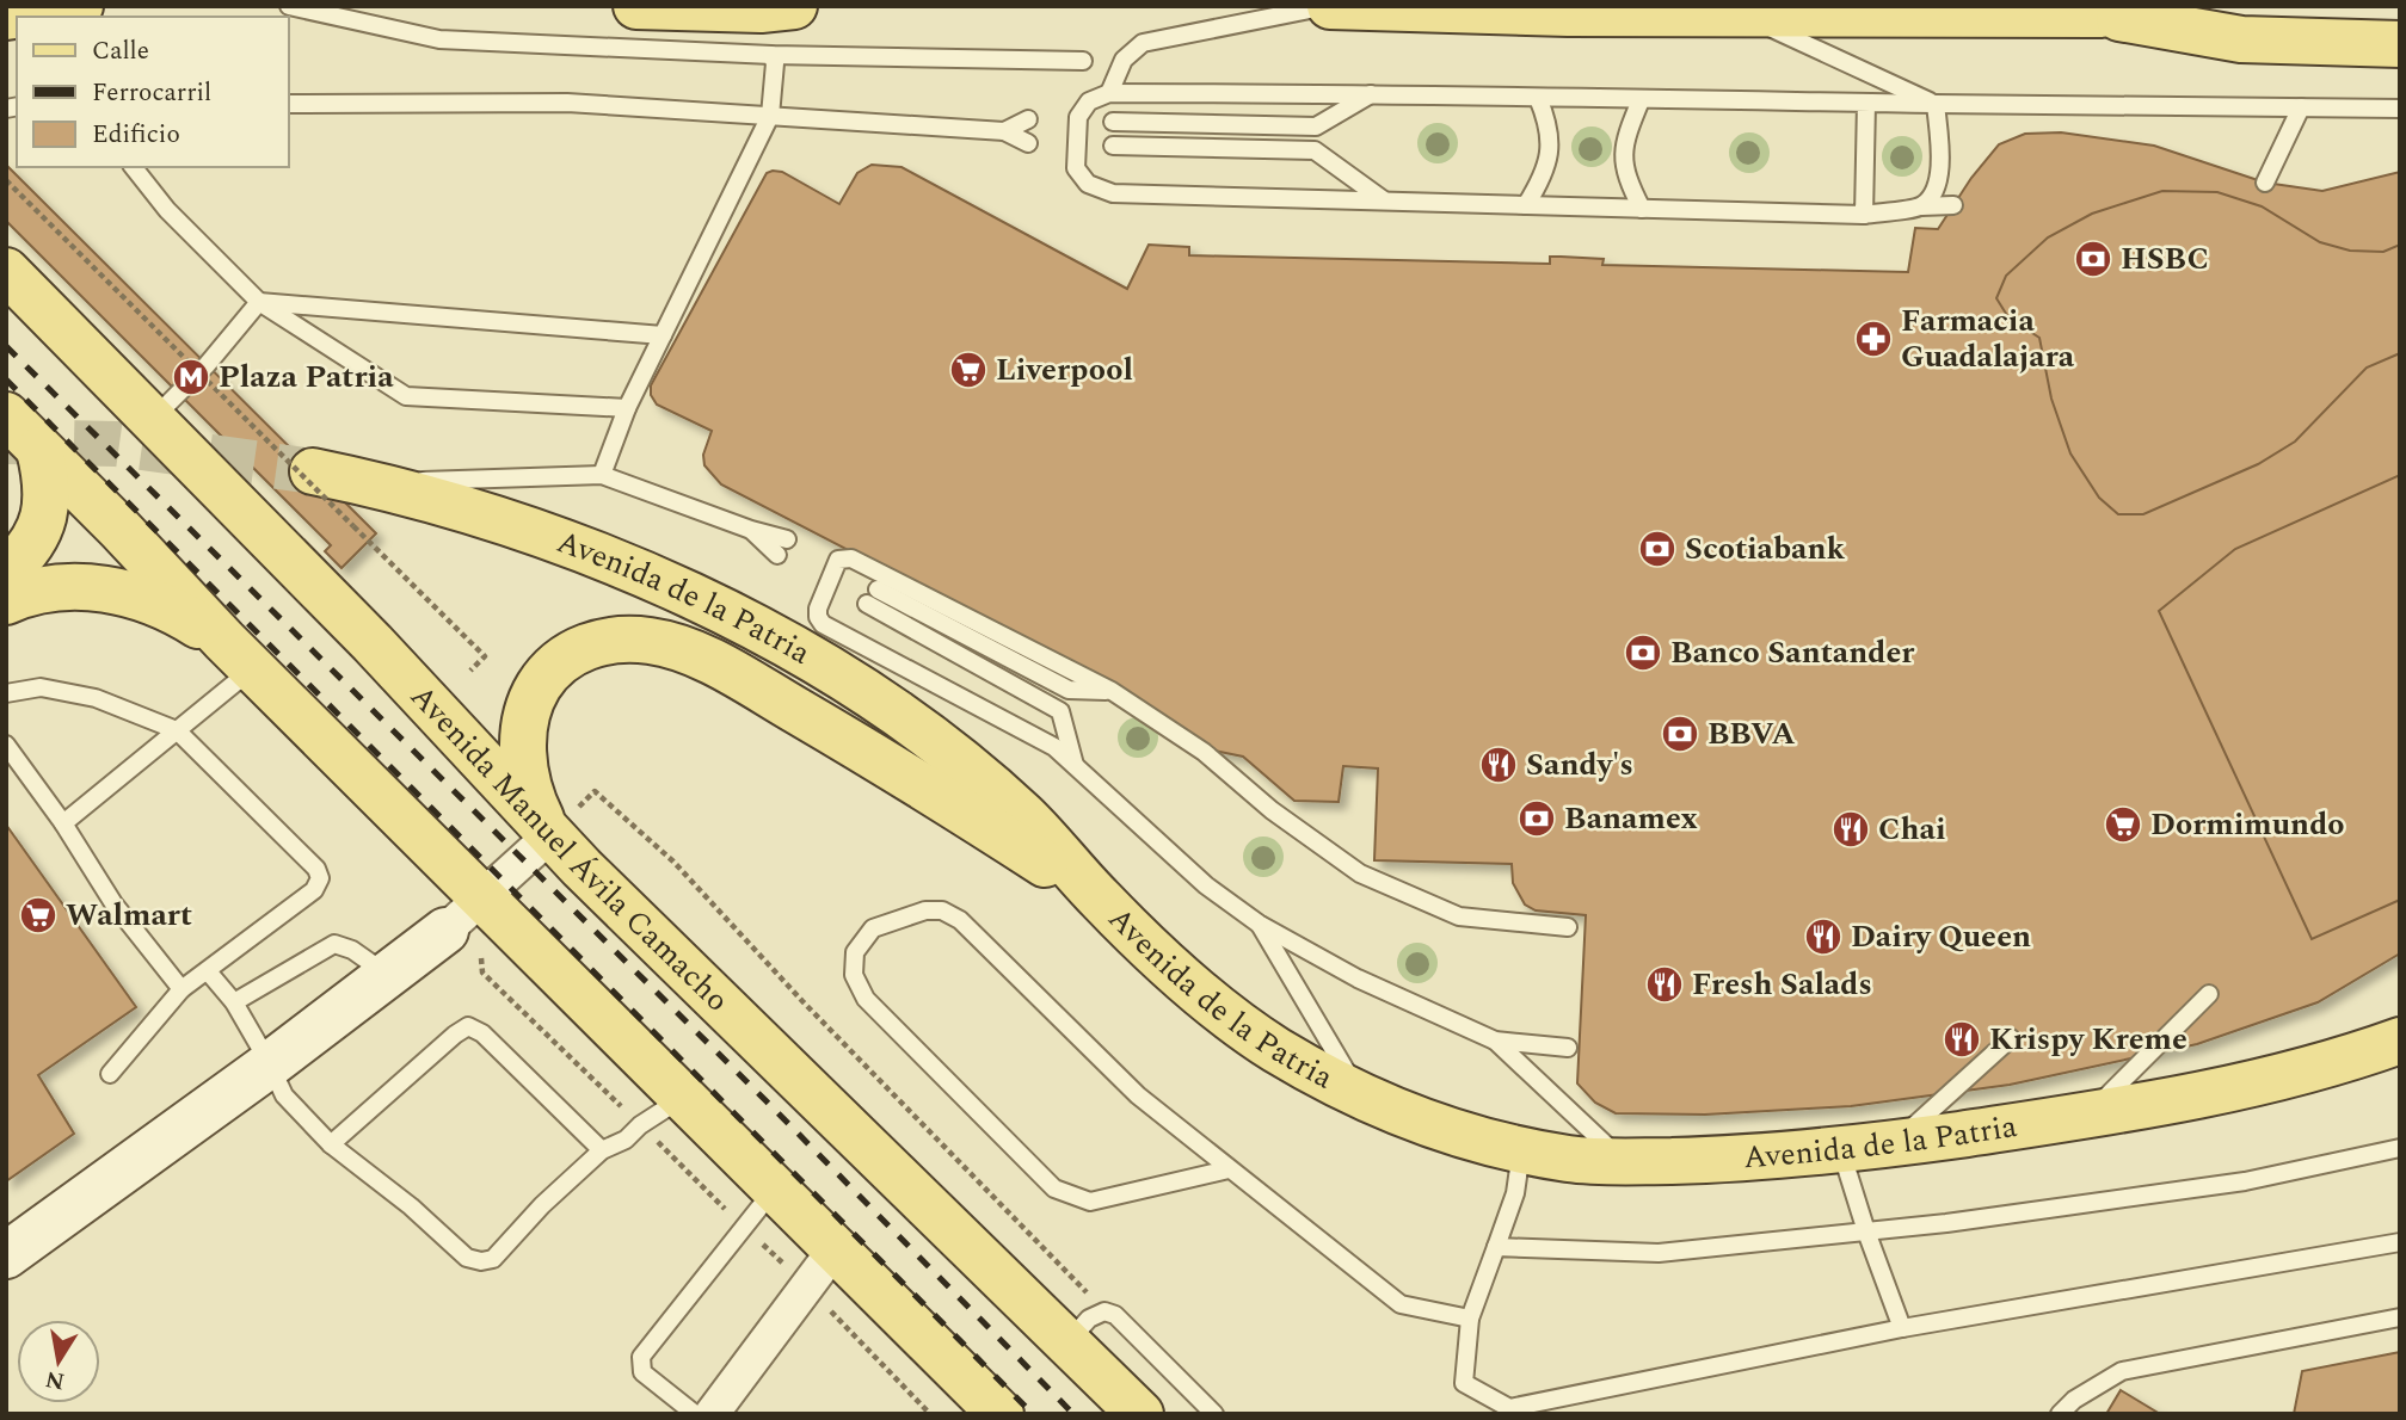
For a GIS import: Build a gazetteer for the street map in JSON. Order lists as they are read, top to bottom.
{
  "streets": {
    "main road": ["Avenida de la Patria", "Avenida Manuel Ávila Camacho"]
  },
  "places": {
    "bank": [
      "HSBC",
      "Scotiabank",
      "Banco Santander",
      "BBVA",
      "Banamex"
    ],
    "pharmacy": ["Farmacia Guadalajara"],
    "supermarket": ["Liverpool", "Dormimundo", "Walmart"],
    "metro station": ["Plaza Patria"],
    "restaurant": [
      "Sandy's",
      "Chai",
      "Dairy Queen",
      "Fresh Salads",
      "Krispy Kreme"
    ]
  },
  "legend": ["Calle", "Ferrocarril", "Edificio"],
  "north": "bottom"
}
